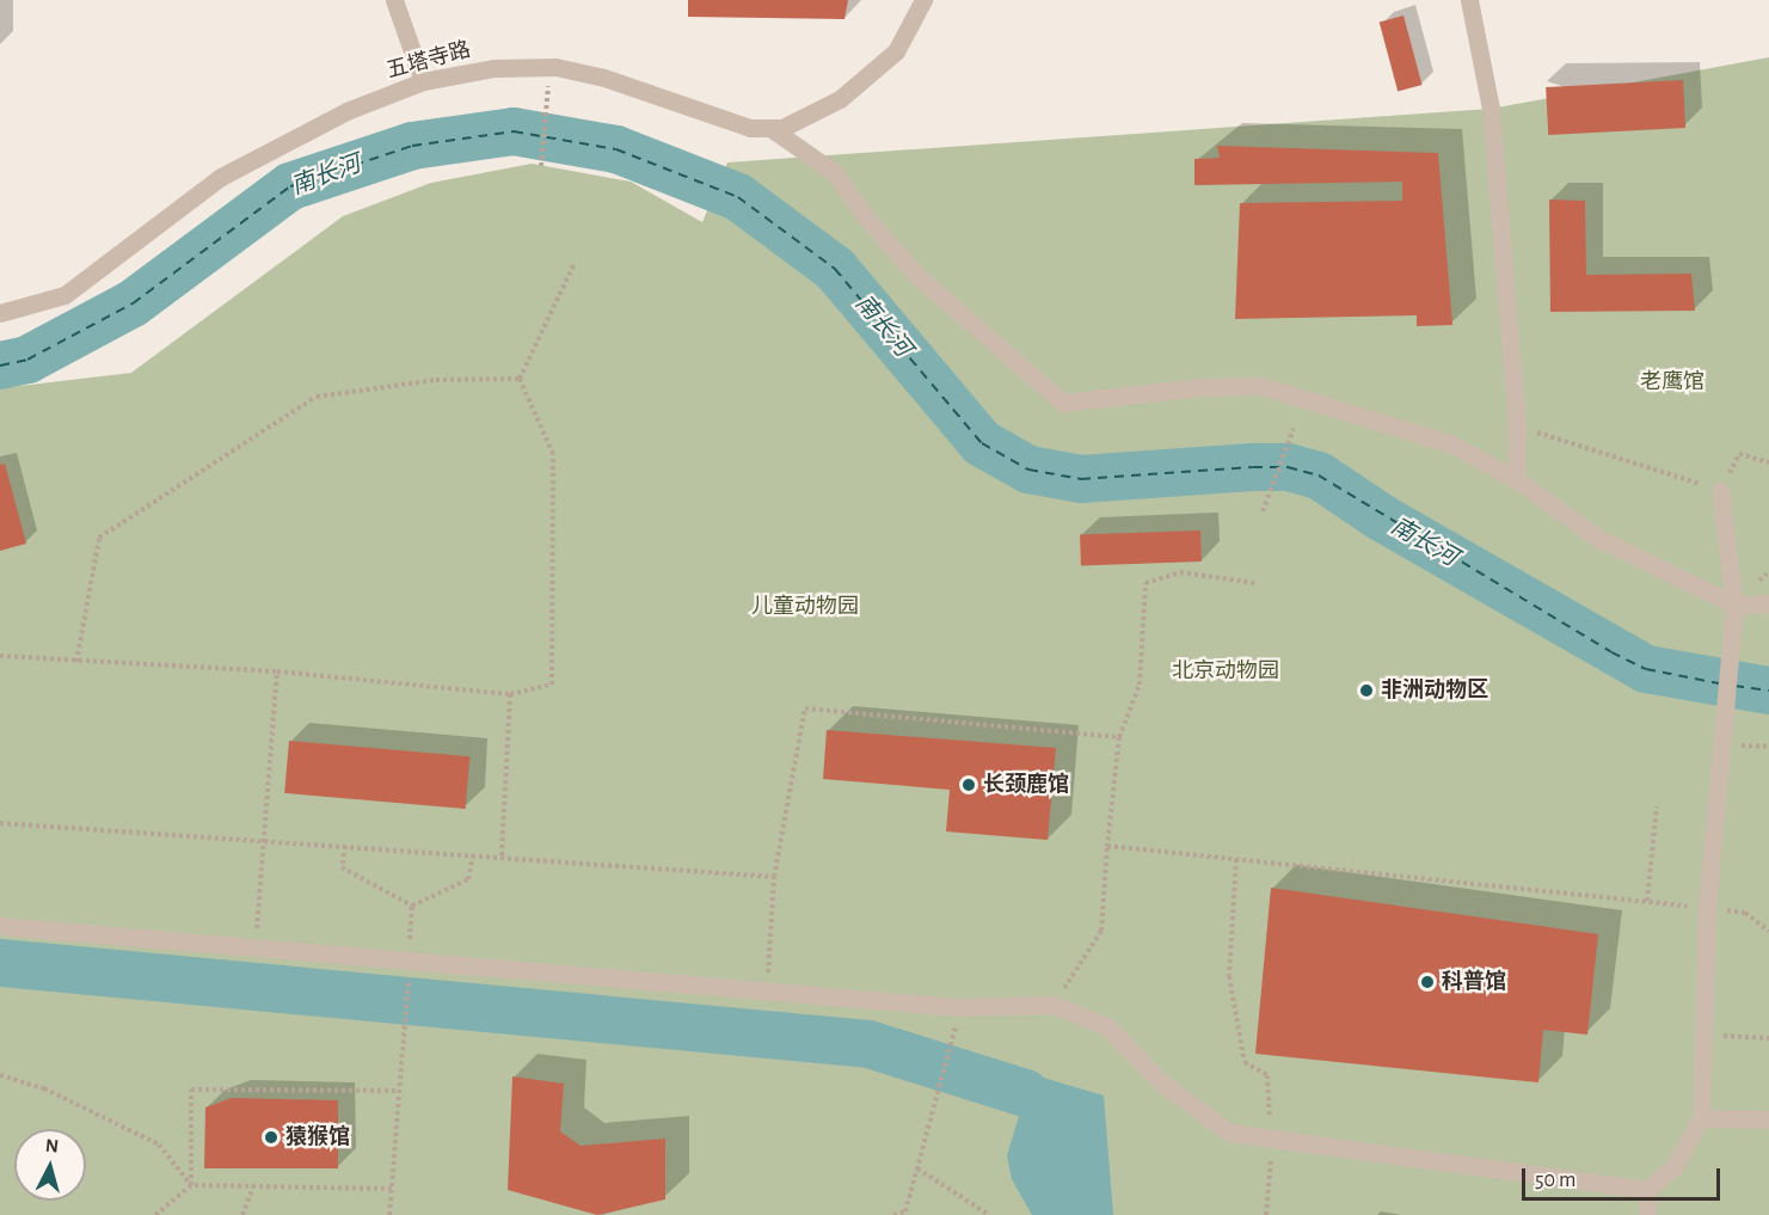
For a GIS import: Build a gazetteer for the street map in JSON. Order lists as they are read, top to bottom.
{
  "streets": {
    "street": ["五塔寺路"]
  },
  "water": ["南长河"],
  "parks": ["老鹰馆", "儿童动物园", "北京动物园"],
  "places": [
    "非洲动物区",
    "长颈鹿馆",
    "科普馆",
    "猿猴馆"
  ],
  "scale_bar": "50 m",
  "north": "top"
}
